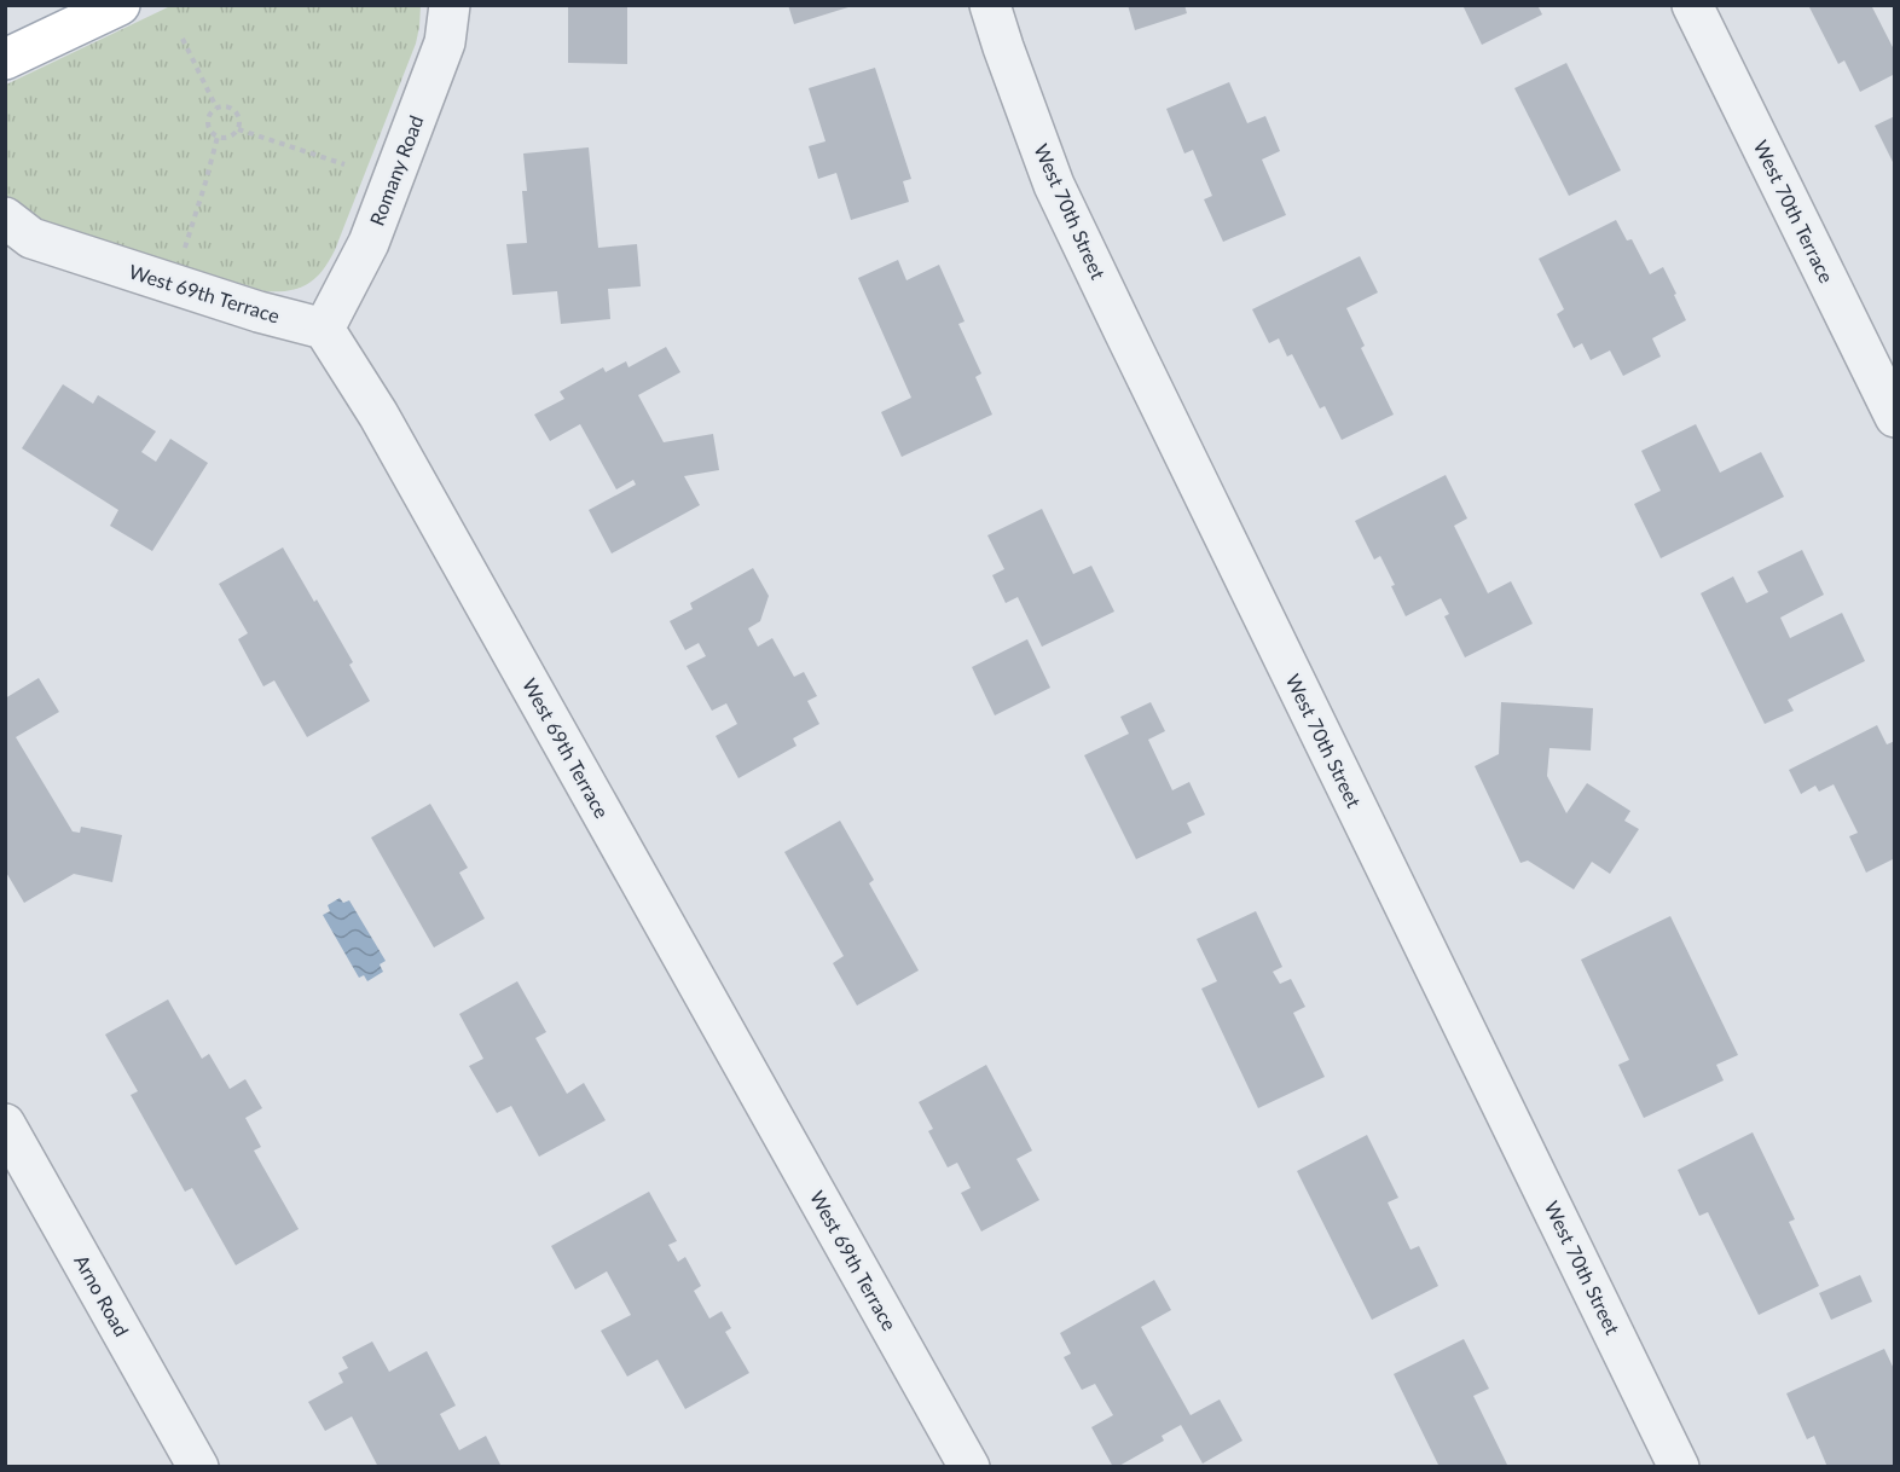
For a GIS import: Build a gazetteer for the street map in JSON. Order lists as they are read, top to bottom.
{
  "streets": {
    "street": [
      "Romany Road",
      "West 70th Street",
      "West 70th Terrace",
      "West 69th Terrace",
      "Arno Road"
    ]
  },
  "crossings": [
    ["Romany Road", "West 69th Terrace"]
  ]
}
